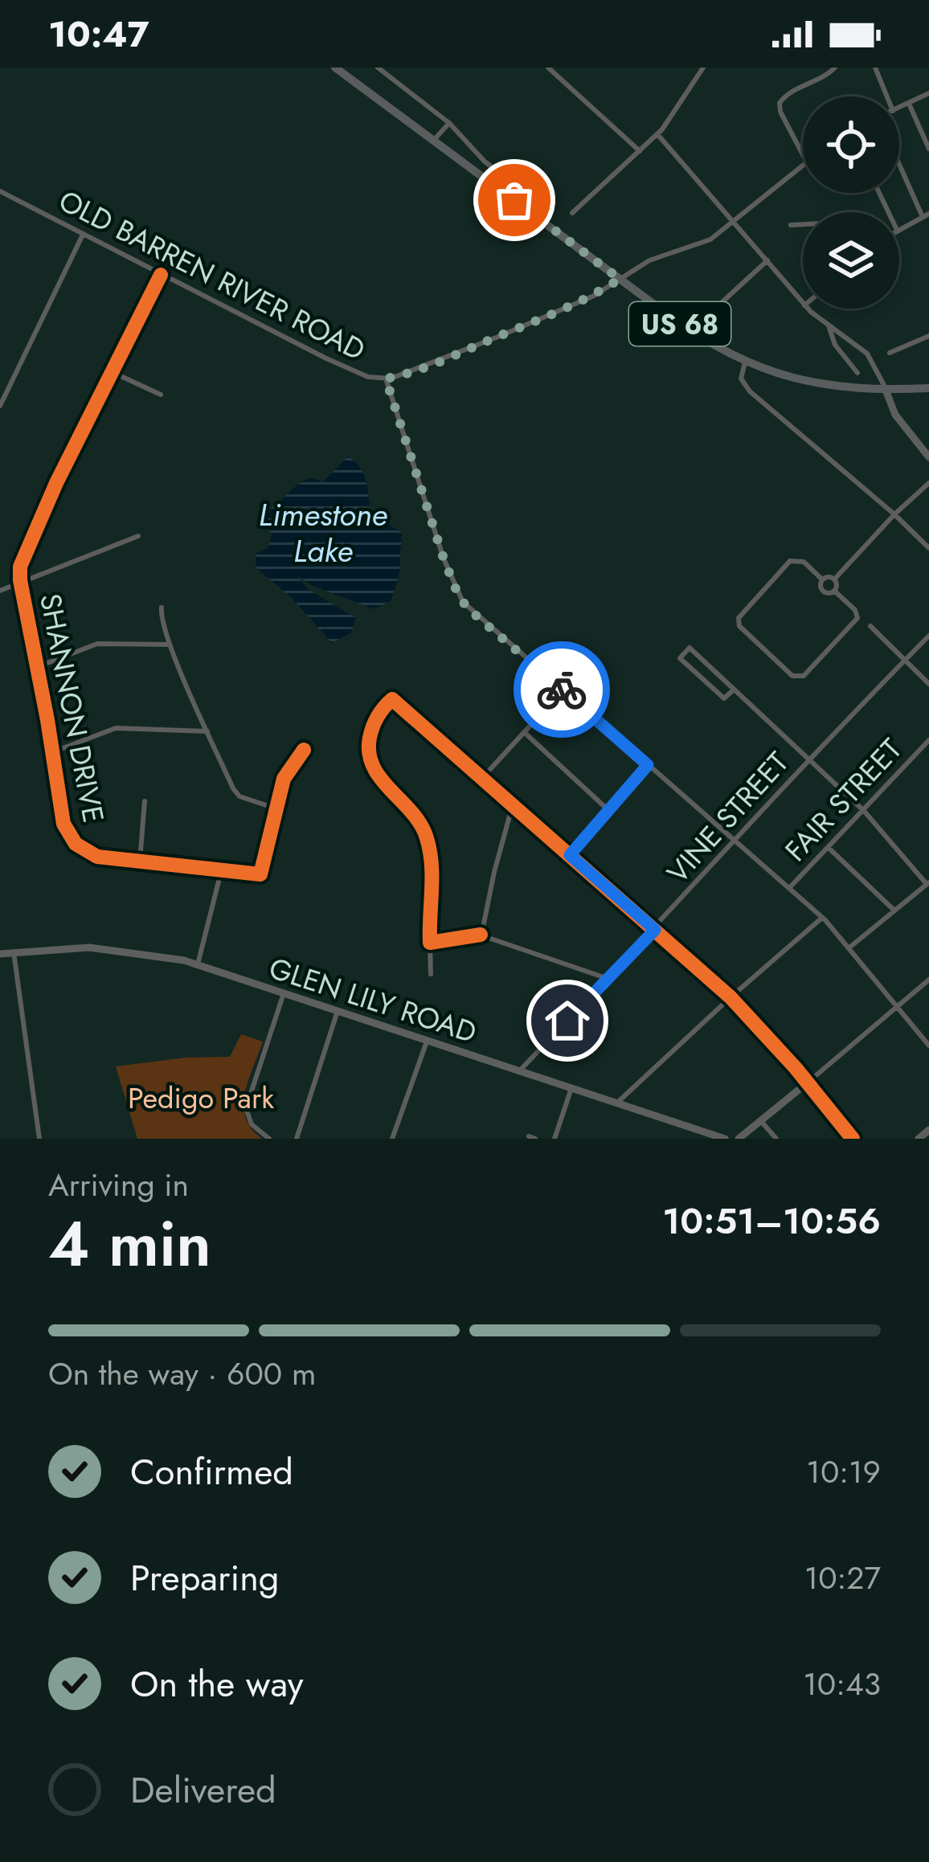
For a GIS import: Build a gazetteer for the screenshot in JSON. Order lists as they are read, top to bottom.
{
  "streets": {
    "main road": ["US 68"],
    "street": [
      "OLD BARREN RIVER ROAD",
      "SHANNON DRIVE",
      "FAIR STREET",
      "VINE STREET",
      "GLEN LILY ROAD"
    ]
  },
  "crossings": [
    ["OLD BARREN RIVER ROAD", "US 68"],
    ["OLD BARREN RIVER ROAD", "SHANNON DRIVE"],
    ["VINE STREET", "GLEN LILY ROAD"]
  ],
  "water": ["Limestone Lake"],
  "parks": ["Pedigo Park"],
  "page": {
    "status": "10:47",
    "heading": ["4 min", "Arriving in", "10:51–10:56"],
    "bar": "On the way · 600 m",
    "list": [
      ["Confirmed", "10:19"],
      ["Preparing", "10:27"],
      ["On the way", "10:43"],
      "Delivered"
    ]
  }
}
